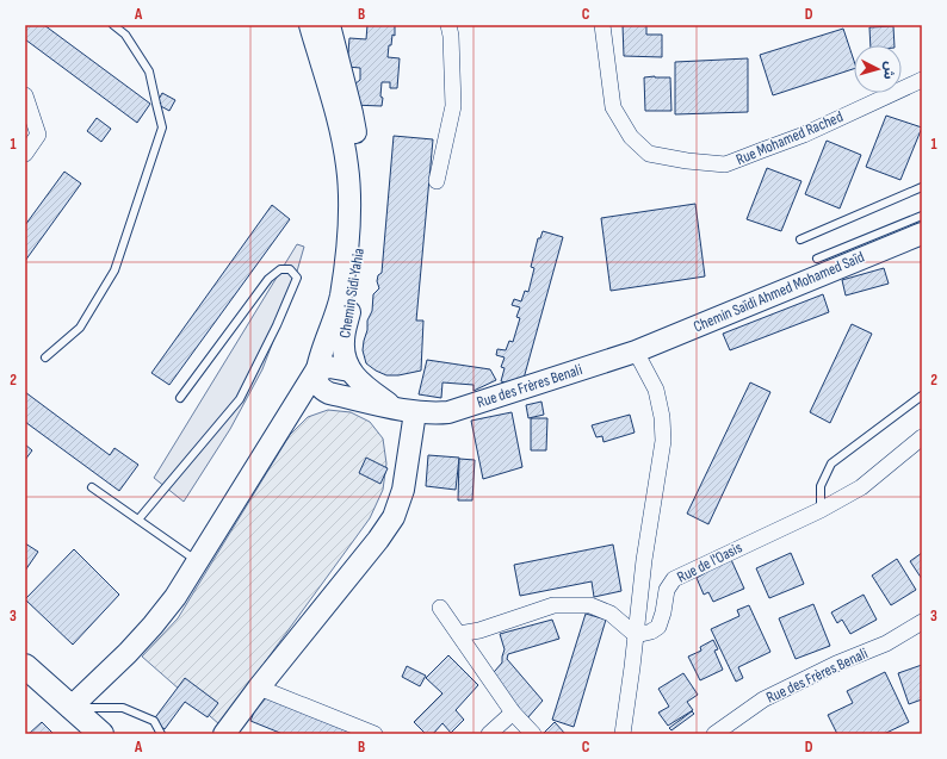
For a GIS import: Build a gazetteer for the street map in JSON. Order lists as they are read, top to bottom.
{
  "streets": {
    "main road": ["Chemin Saïdi Ahmed Mohamed Saïd", "Chemin Sidi Yahia", "Rue des Frères Benali"],
    "street": ["Rue Mohamed Rached", "Rue de l'Oasis"]
  },
  "crossings": [
    ["Chemin Saïdi Ahmed Mohamed Saïd", "Rue des Frères Benali"]
  ],
  "north": "right",
  "grid": {
    "columns": [
      "A",
      "B",
      "C",
      "D"
    ],
    "rows": ["1", "2", "3"]
  }
}
